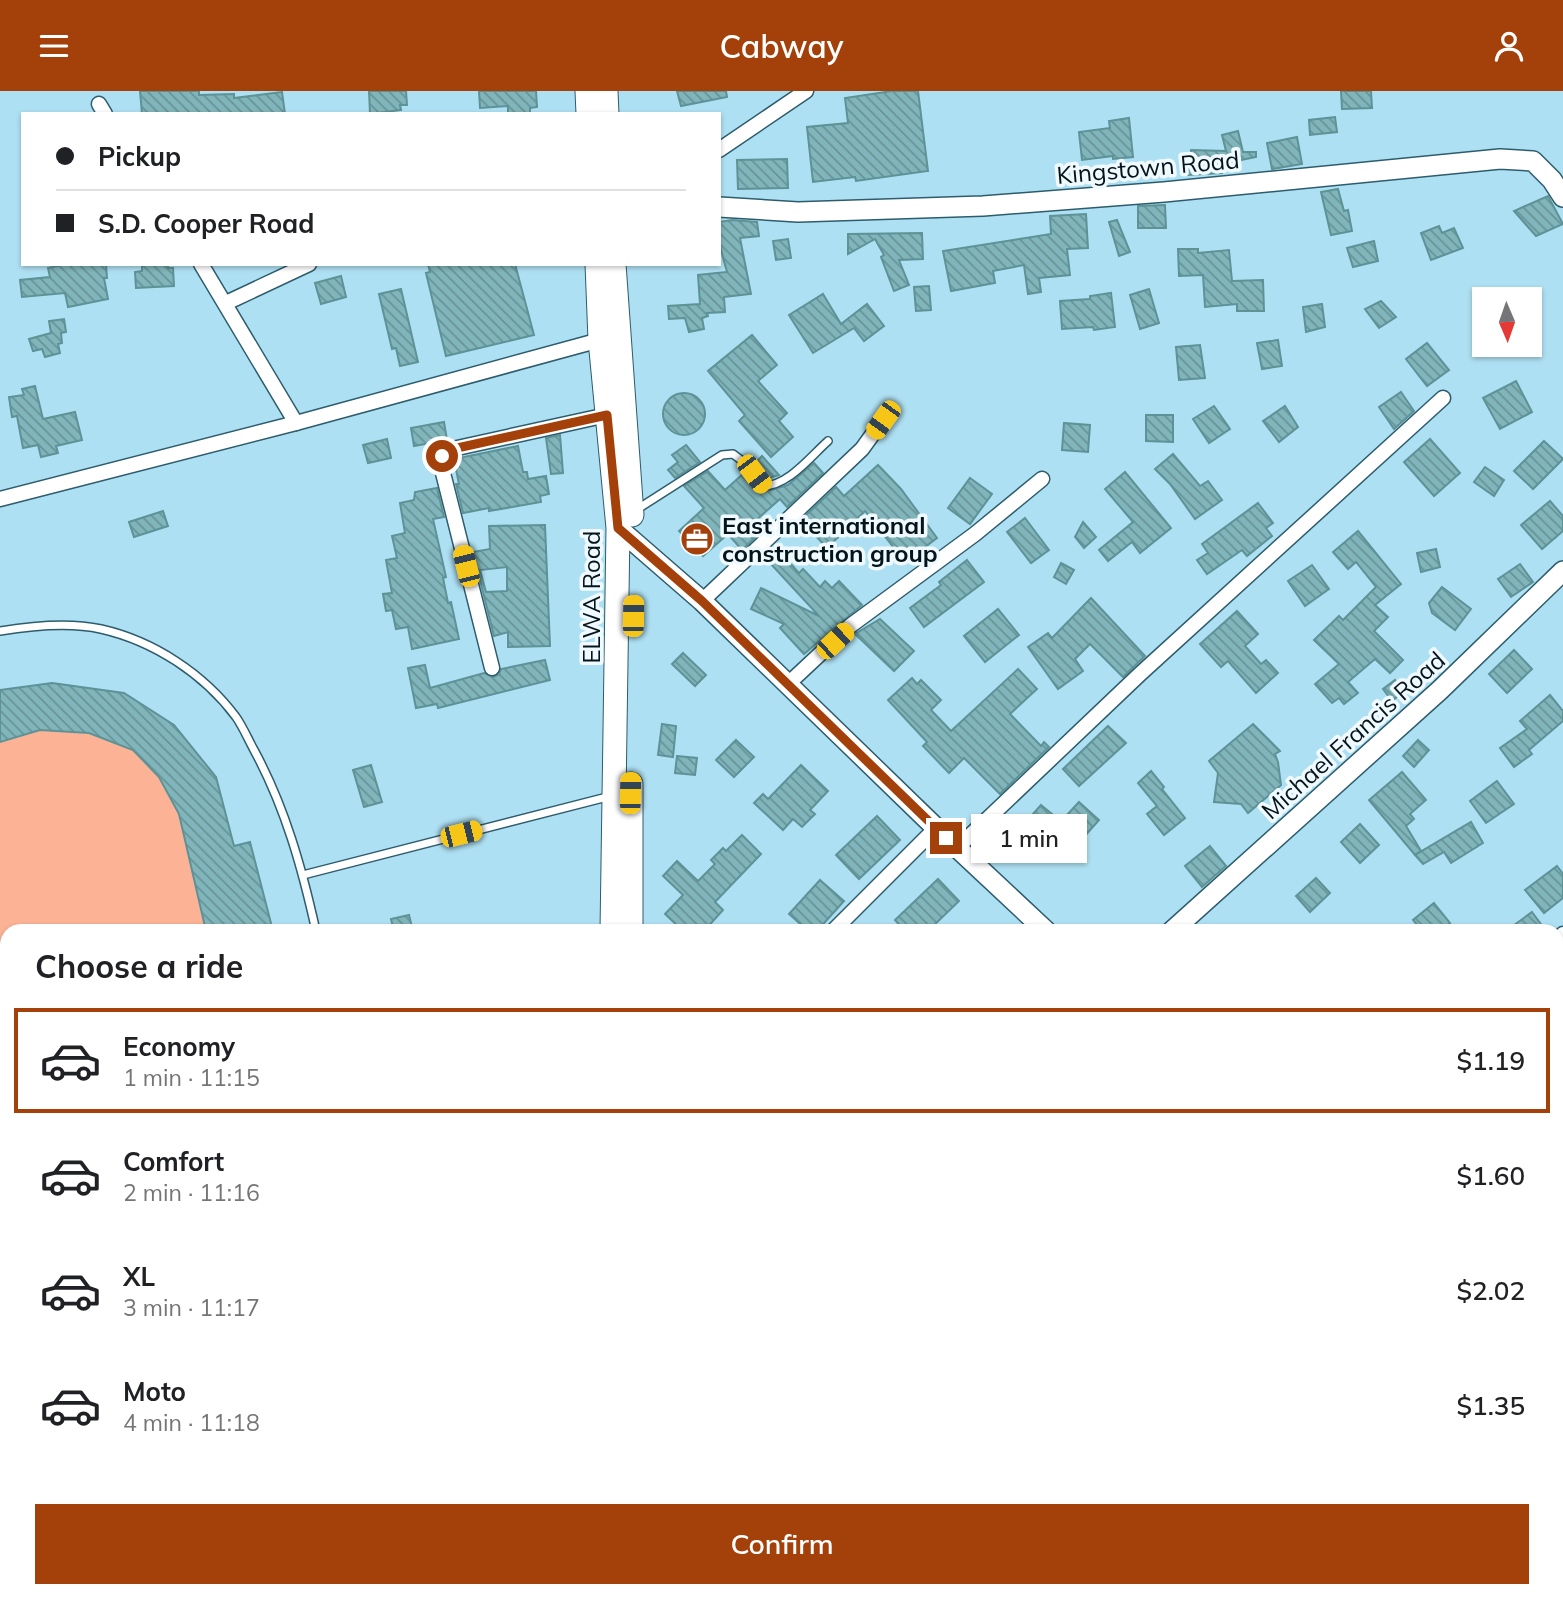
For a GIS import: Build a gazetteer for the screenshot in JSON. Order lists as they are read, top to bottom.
{
  "streets": {
    "main road": ["ELWA Road"],
    "street": ["Kingstown Road", "Michael Francis Road"]
  },
  "places": {
    "office": ["East international construction group"]
  },
  "north": "bottom",
  "page": {
    "header": "Cabway",
    "banner": ["Pickup", "S.D. Cooper Road"],
    "bubble": "1 min",
    "heading": "Choose a ride",
    "list": [
      {
        "name": "Economy",
        "note": "1 min · 11:15",
        "value": "$1.19"
      },
      {
        "name": "Comfort",
        "note": "2 min · 11:16",
        "value": "$1.60"
      },
      {
        "name": "XL",
        "note": "3 min · 11:17",
        "value": "$2.02"
      },
      {
        "name": "Moto",
        "note": "4 min · 11:18",
        "value": "$1.35"
      }
    ],
    "buttons": "Confirm"
  }
}
